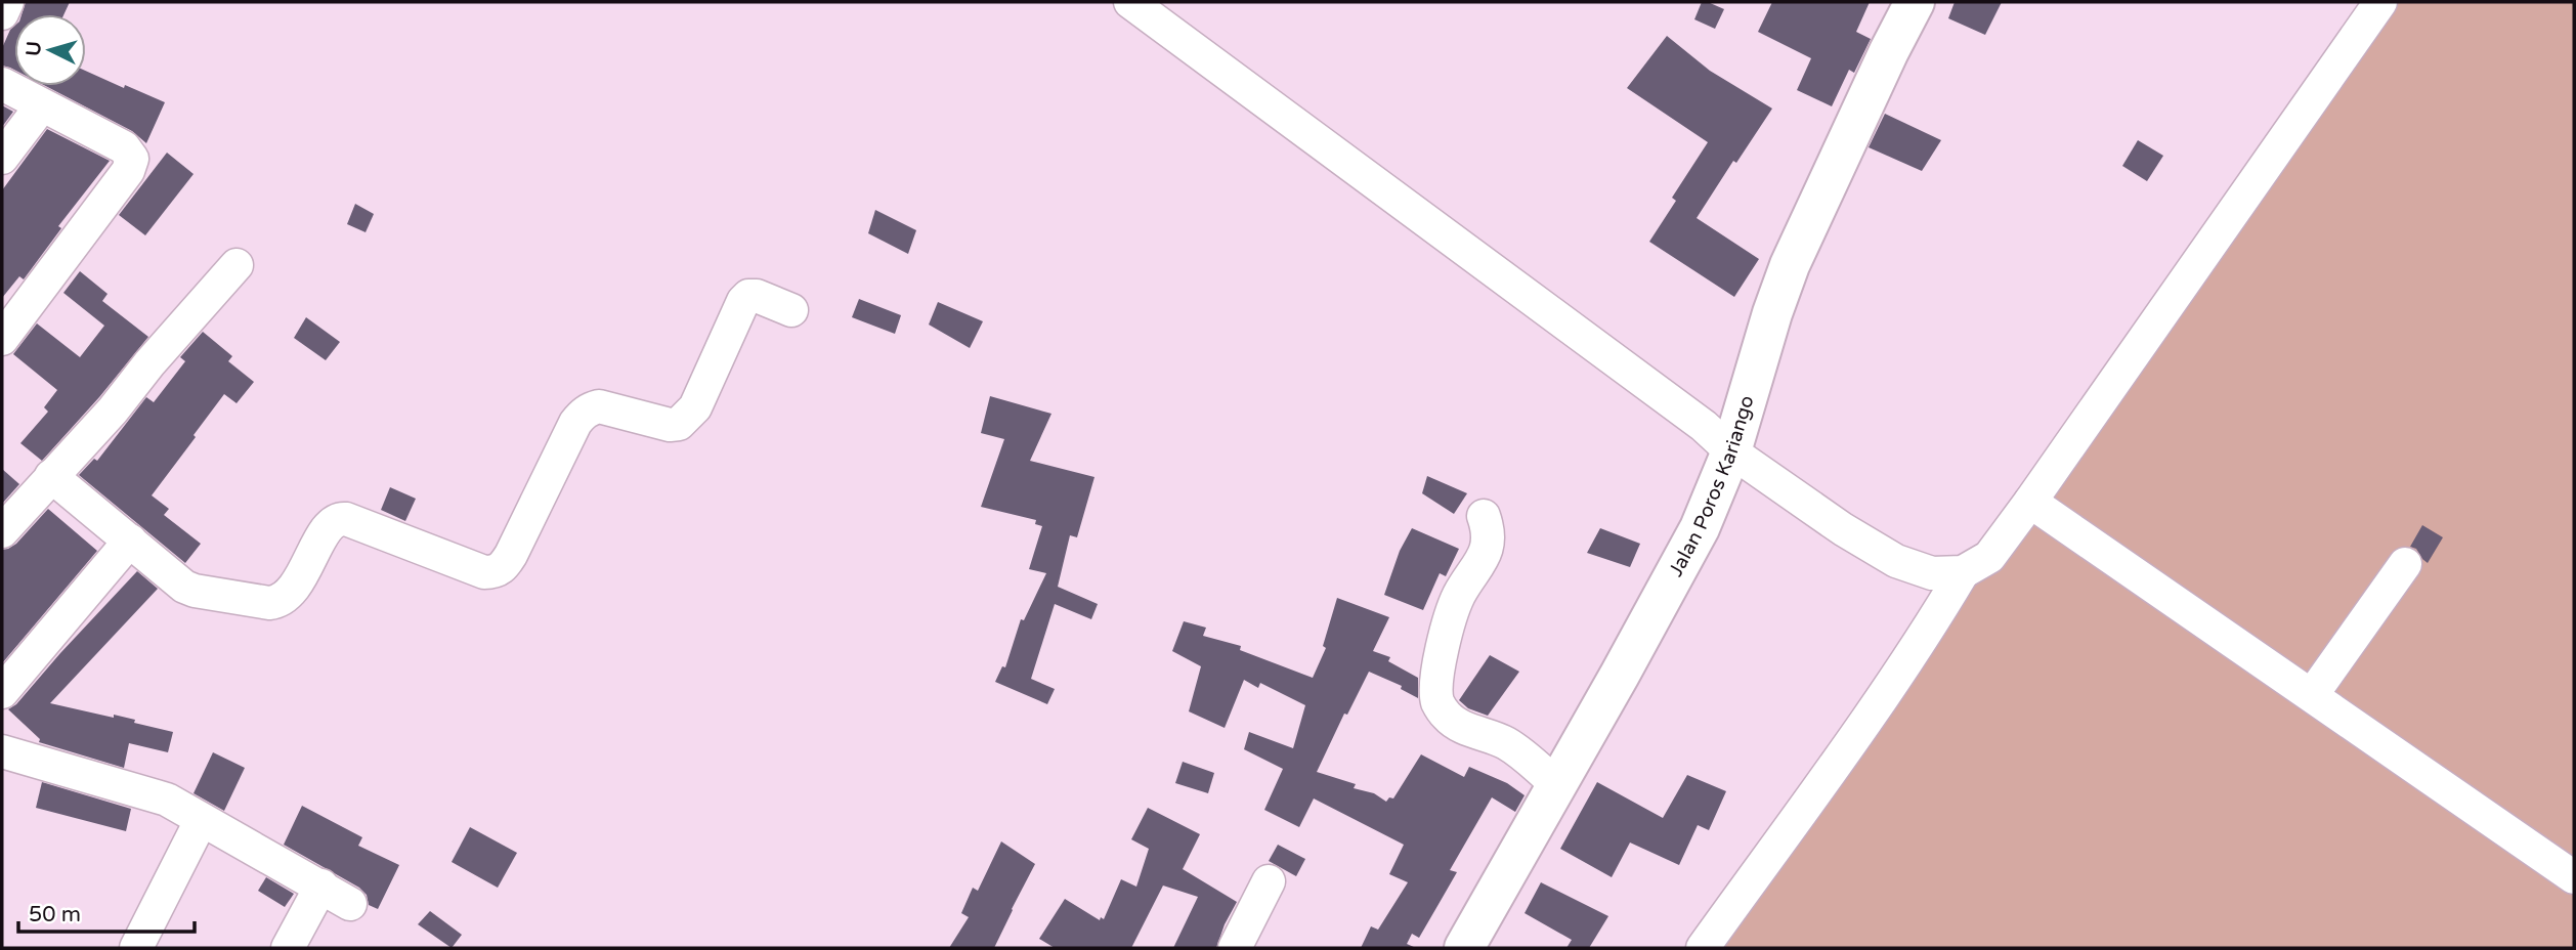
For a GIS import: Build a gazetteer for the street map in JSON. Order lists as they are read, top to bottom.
{
  "streets": {
    "main road": ["Jalan Poros Kariango"]
  },
  "scale_bar": "50 m",
  "north": "left"
}
